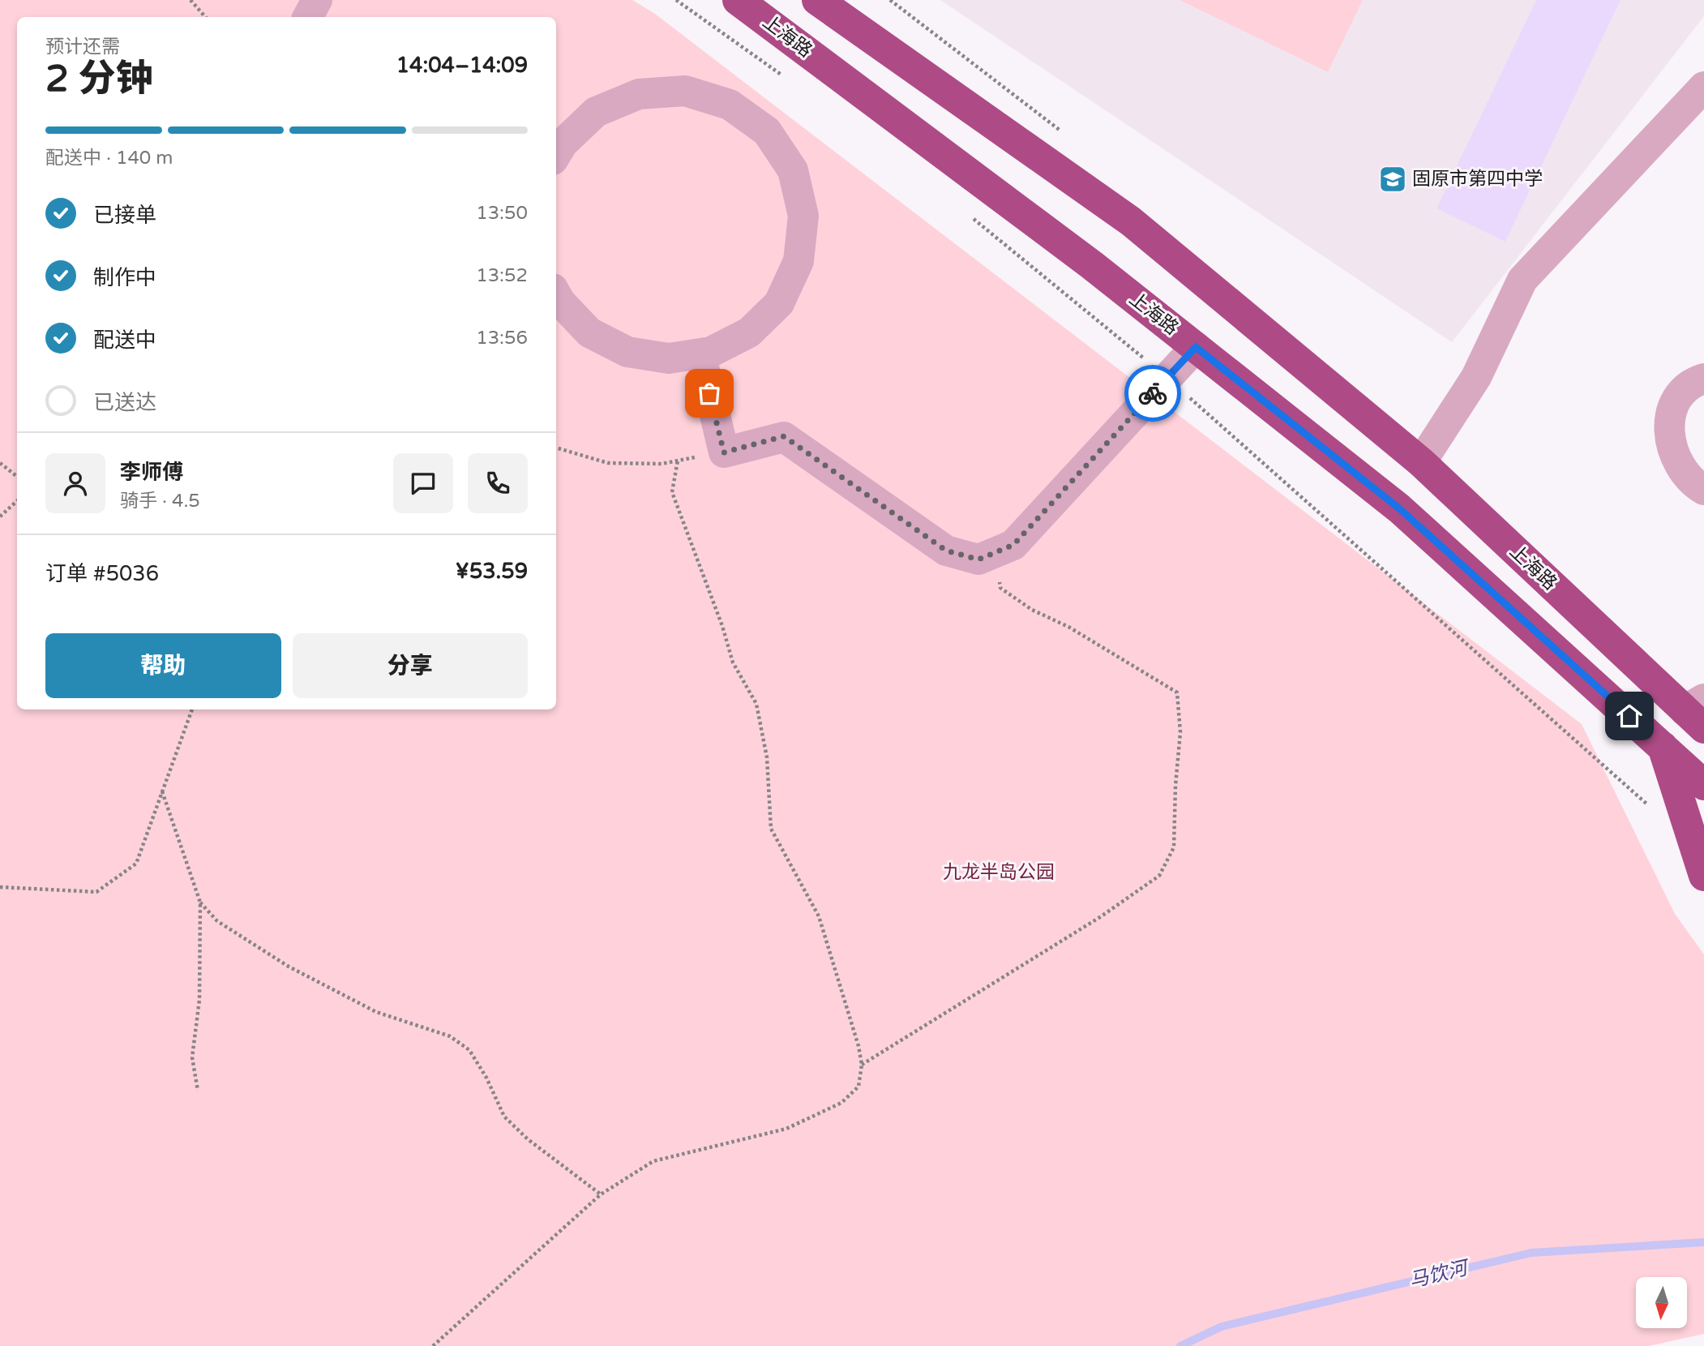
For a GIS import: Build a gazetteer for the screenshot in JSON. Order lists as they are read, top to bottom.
{
  "streets": {
    "highway": ["上海路"]
  },
  "water": ["马饮河"],
  "parks": ["九龙半岛公园"],
  "places": {
    "school or university": ["固原市第四中学"]
  },
  "north": "bottom",
  "page": {
    "heading": ["2 分钟", "预计还需", "14:04–14:09"],
    "panel": [
      "李师傅",
      "骑手 · 4.5",
      "订单 #5036",
      "¥53.59"
    ],
    "bar": "配送中 · 140 m",
    "list": [
      ["已接单", "13:50"],
      ["制作中", "13:52"],
      ["配送中", "13:56"],
      "已送达"
    ],
    "buttons": ["帮助", "分享"]
  }
}
